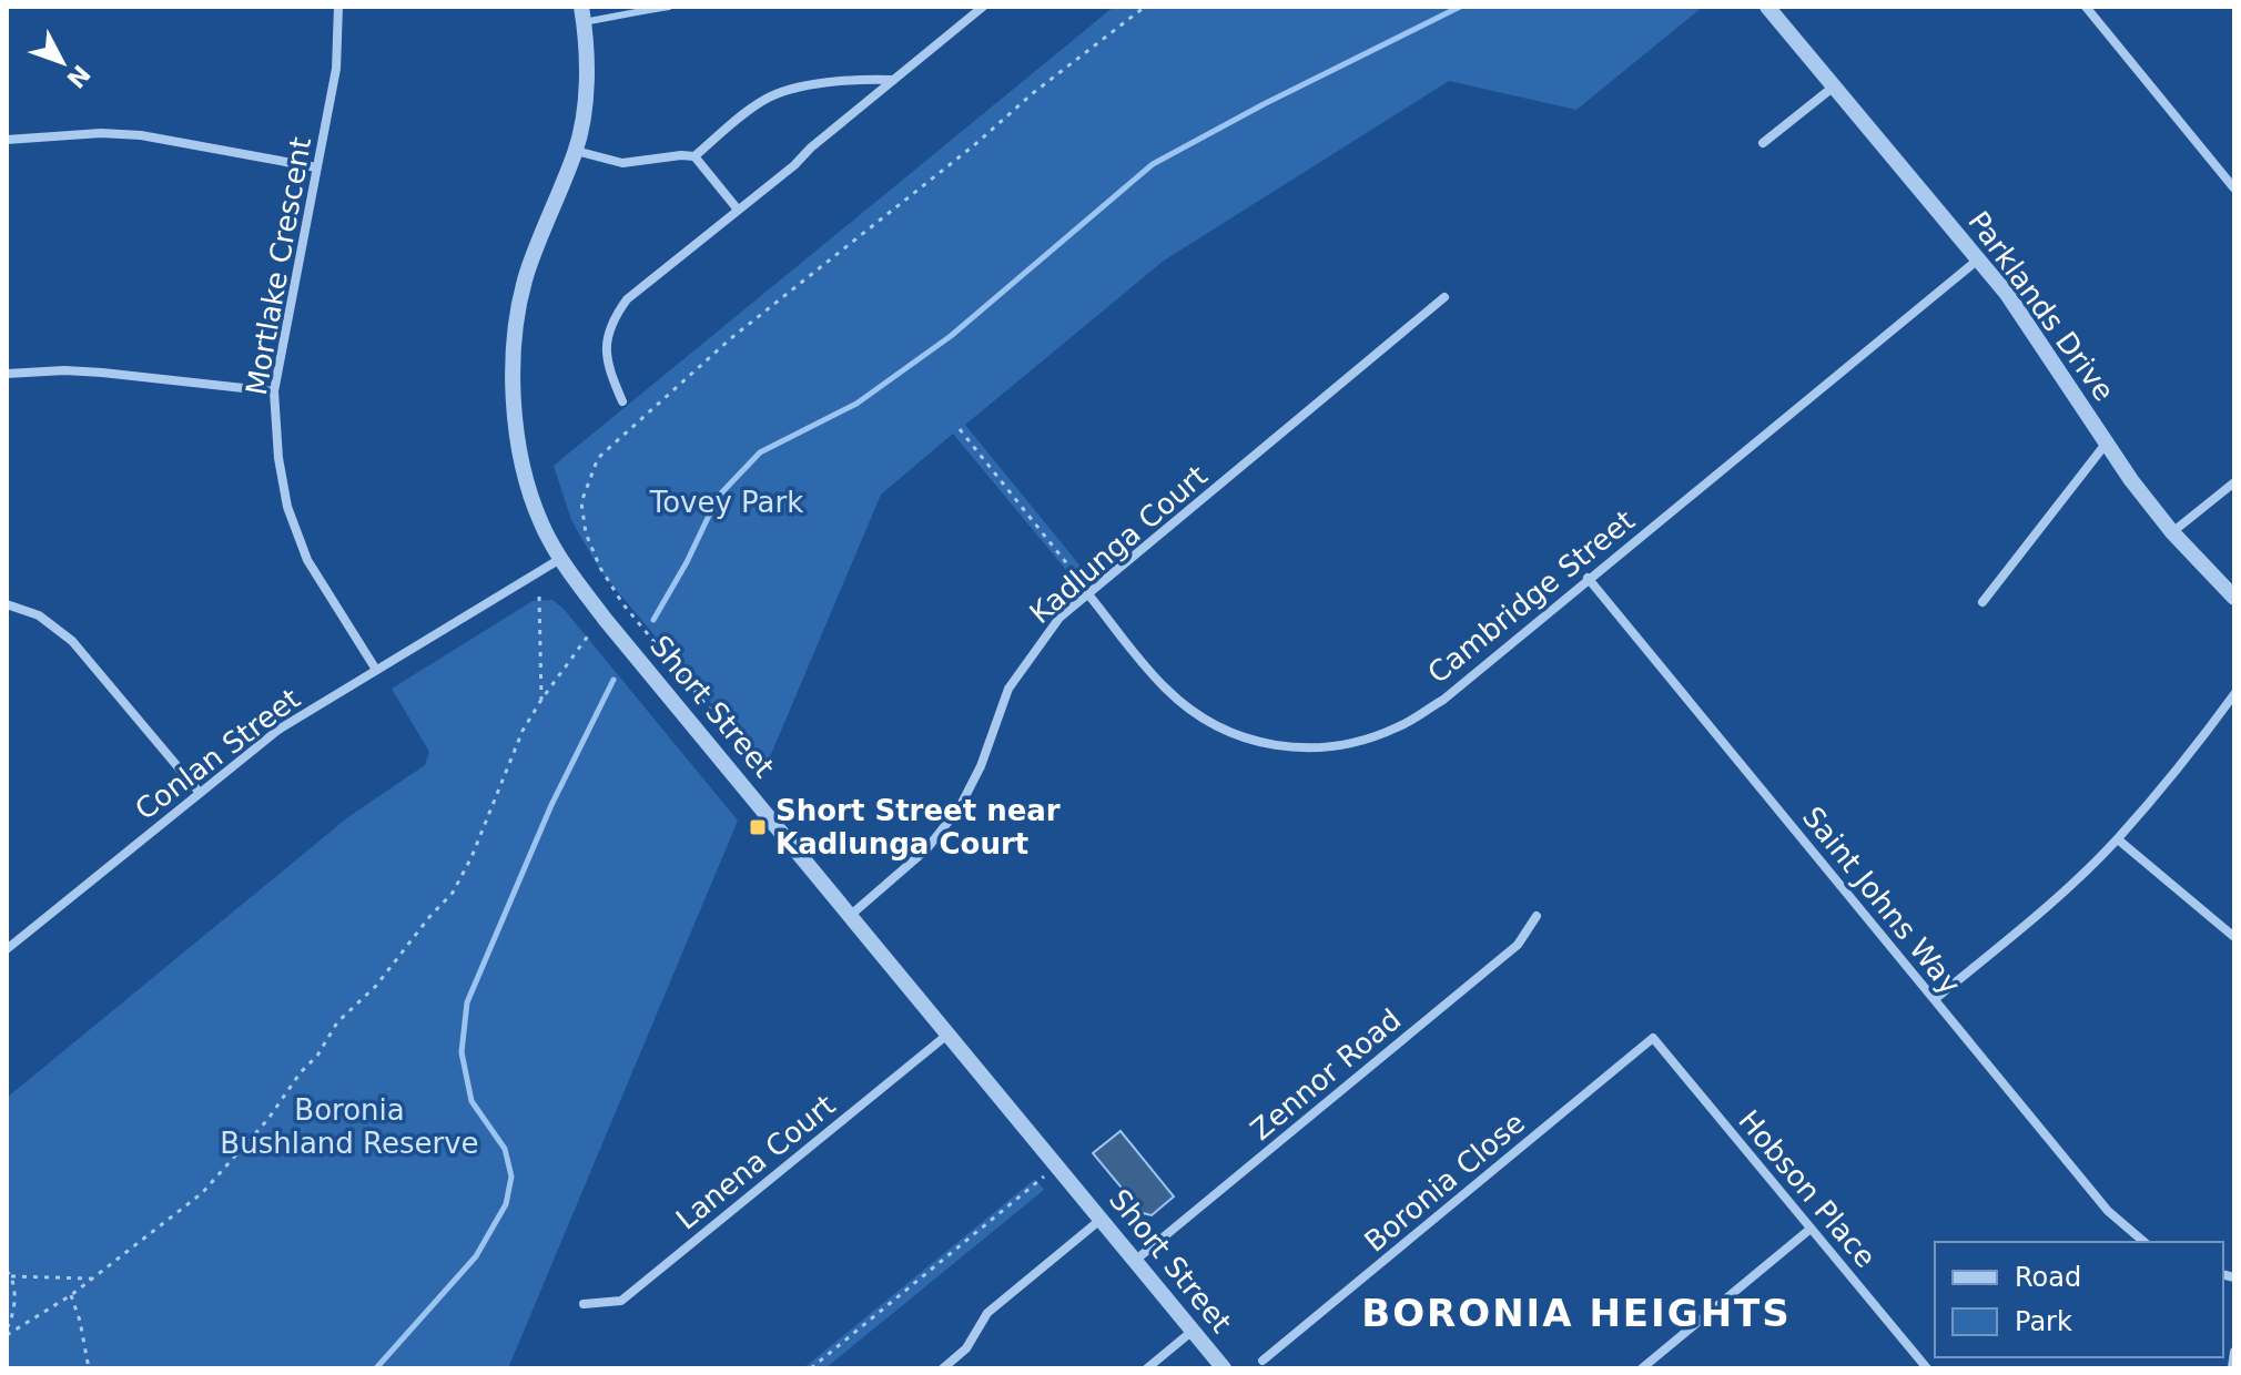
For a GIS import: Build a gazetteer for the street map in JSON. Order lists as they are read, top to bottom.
{
  "streets": {
    "street": [
      "Mortlake Crescent",
      "Parklands Drive",
      "Kadlunga Court",
      "Cambridge Street",
      "Short Street",
      "Conlan Street",
      "Saint Johns Way",
      "Zennor Road",
      "Lanena Court",
      "Boronia Close",
      "Hobson Place"
    ]
  },
  "crossings": [
    ["Mortlake Crescent", "Conlan Street"],
    ["Parklands Drive", "Cambridge Street"],
    ["Kadlunga Court", "Cambridge Street"],
    ["Kadlunga Court", "Short Street"],
    ["Cambridge Street", "Saint Johns Way"],
    ["Short Street", "Conlan Street"],
    ["Short Street", "Zennor Road"],
    ["Short Street", "Lanena Court"],
    ["Boronia Close", "Hobson Place"]
  ],
  "districts": ["BORONIA HEIGHTS"],
  "parks": ["Tovey Park", "Boronia Bushland Reserve"],
  "places": {
    "transit": ["Short Street near Kadlunga Court"]
  },
  "legend": ["Road", "Park"],
  "north": "bottom right"
}
